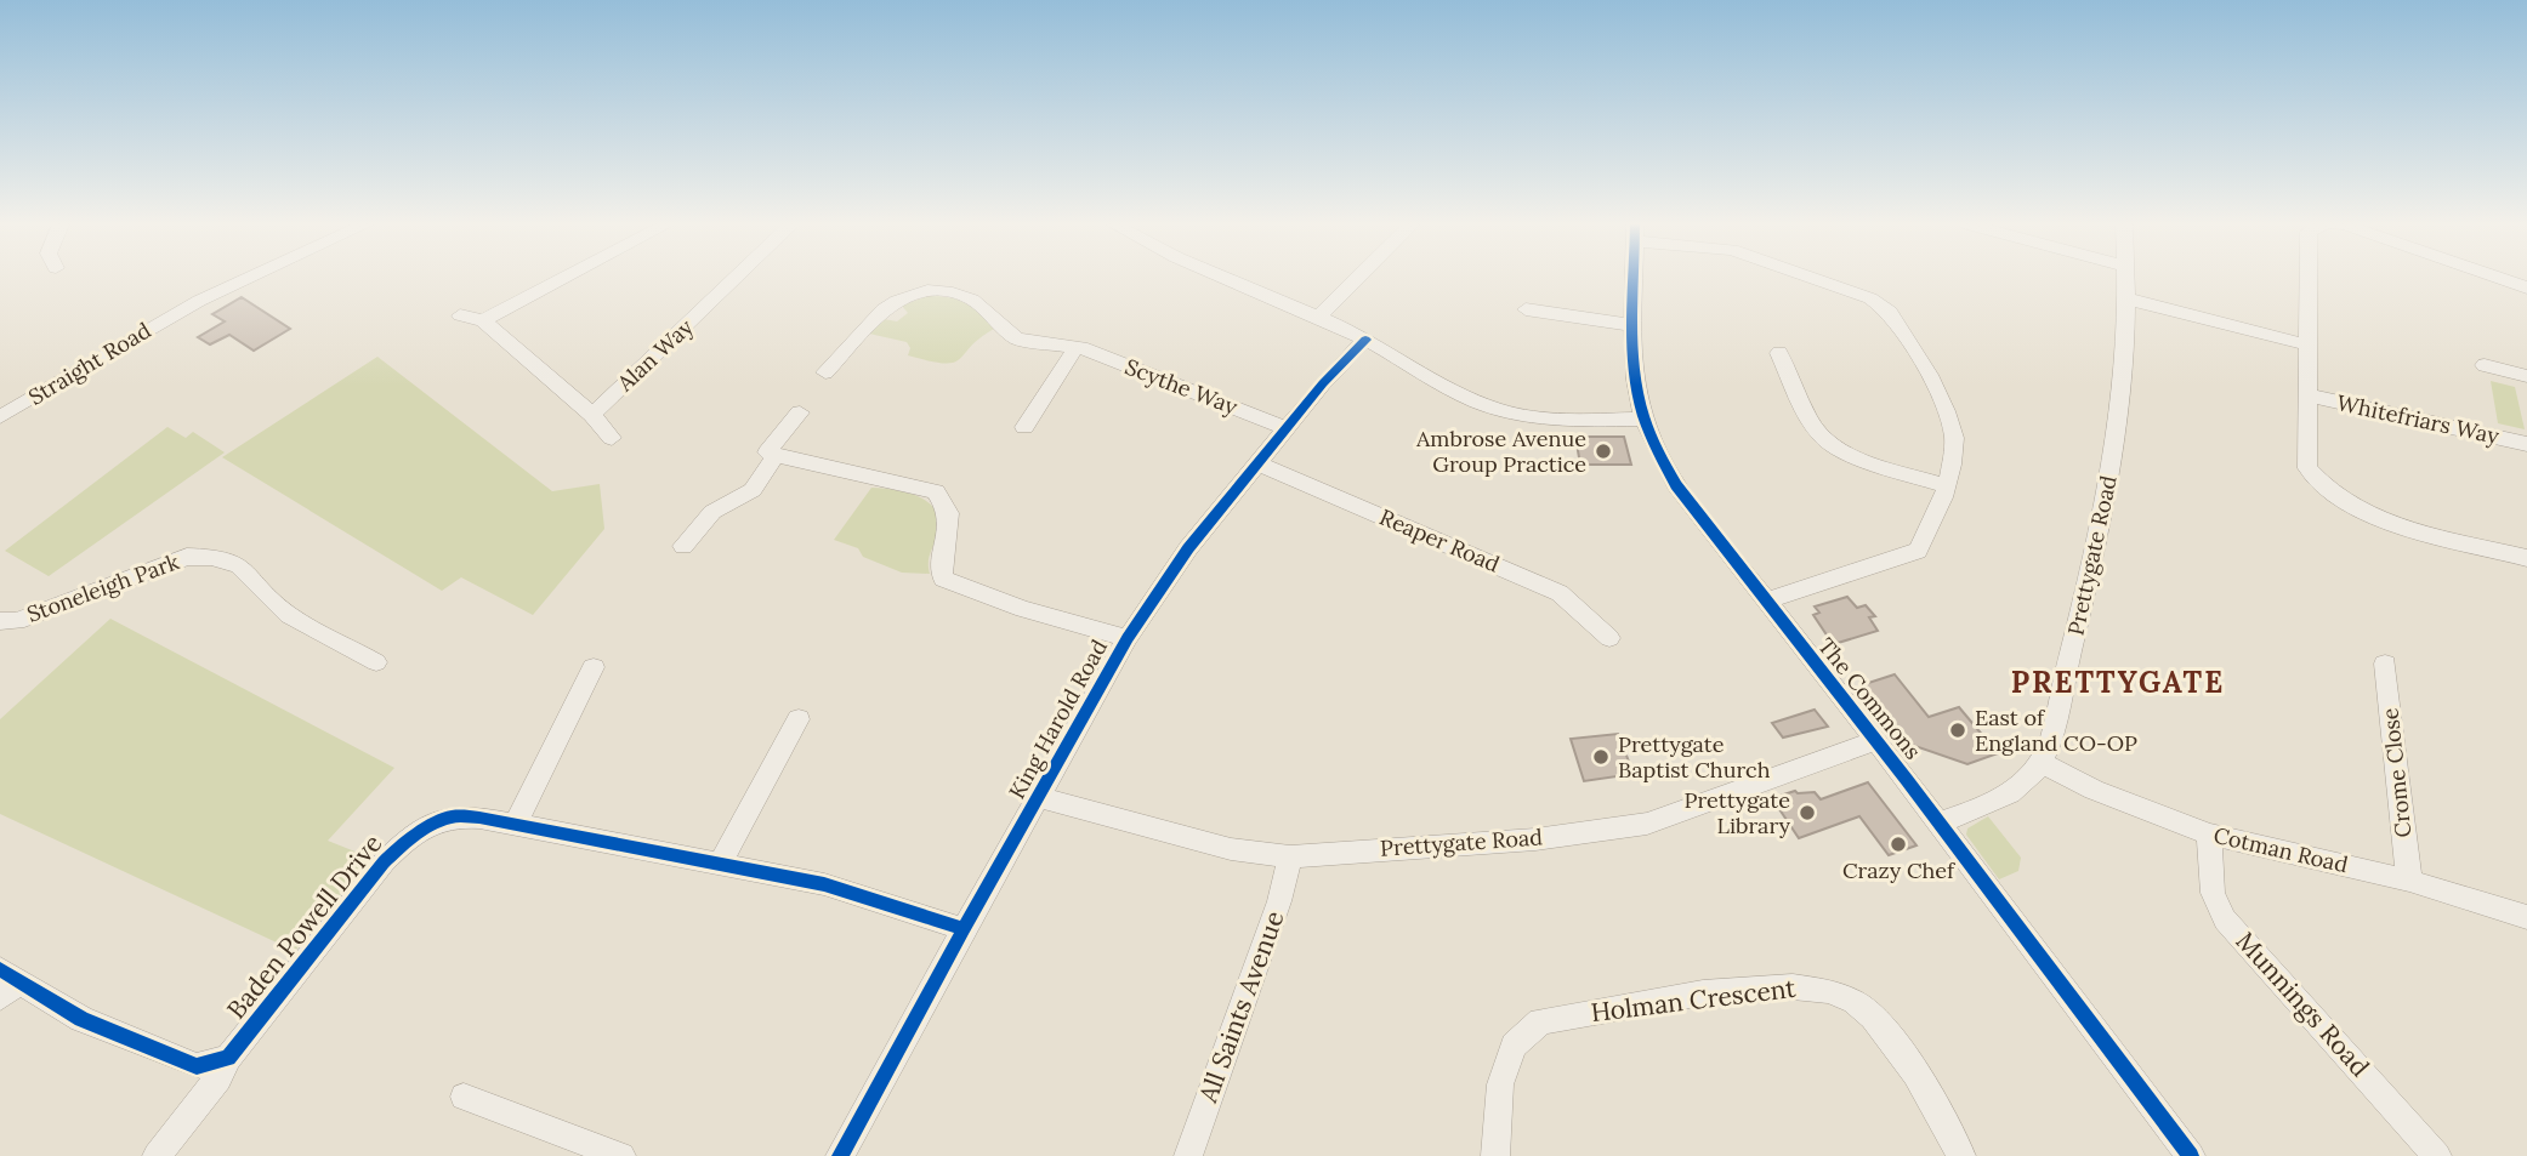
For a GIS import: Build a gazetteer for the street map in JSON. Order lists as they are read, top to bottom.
{
  "streets": {
    "street": [
      "Alan Way",
      "Straight Road",
      "Scythe Way",
      "Whitefriars Way",
      "Reaper Road",
      "Prettygate Road",
      "Stoneleigh Park",
      "The Commons",
      "King Harold Road",
      "Crome Close",
      "Cotman Road",
      "Baden Powell Drive",
      "Holman Crescent",
      "Munnings Road",
      "All Saints Avenue"
    ]
  },
  "crossings": [
    ["Scythe Way", "King Harold Road"],
    ["Reaper Road", "King Harold Road"],
    ["Prettygate Road", "The Commons"],
    ["Prettygate Road", "King Harold Road"],
    ["Prettygate Road", "Cotman Road"],
    ["Prettygate Road", "All Saints Avenue"],
    ["King Harold Road", "Baden Powell Drive"],
    ["Crome Close", "Cotman Road"],
    ["Cotman Road", "Munnings Road"]
  ],
  "districts": ["PRETTYGATE"],
  "places": [
    "Ambrose Avenue Group Practice",
    "East of England CO-OP",
    "Prettygate Baptist Church",
    "Prettygate Library",
    "Crazy Chef"
  ]
}
